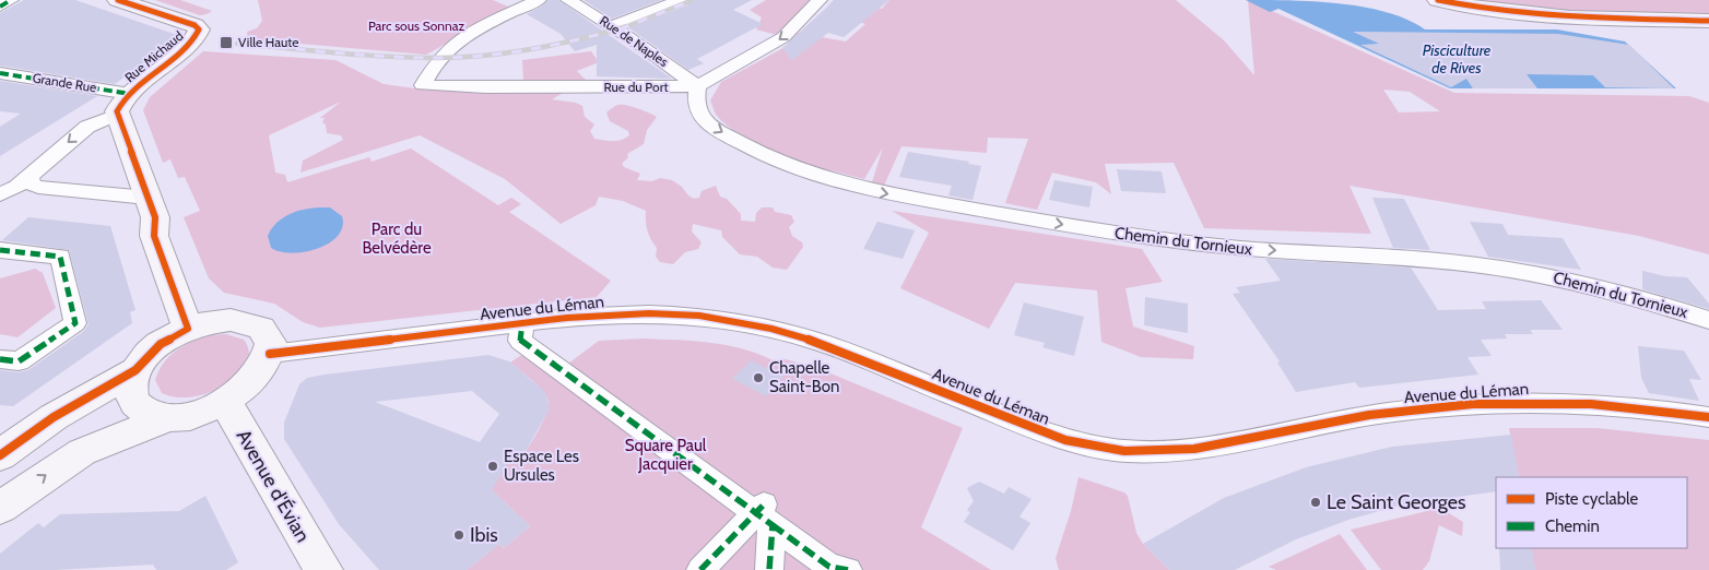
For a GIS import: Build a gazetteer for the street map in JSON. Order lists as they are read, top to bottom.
{
  "streets": {
    "street": [
      "Rue de Naples",
      "Rue Michaud",
      "Grande Rue",
      "Rue du Port",
      "Chemin du Tornieux",
      "Avenue du Léman",
      "Avenue d'Évian"
    ]
  },
  "crossings": [
    ["Rue de Naples", "Rue du Port"],
    ["Rue de Naples", "Chemin du Tornieux"],
    ["Rue Michaud", "Grande Rue"],
    ["Rue du Port", "Chemin du Tornieux"],
    ["Avenue du Léman", "Avenue d'Évian"]
  ],
  "one_way": ["Chemin du Tornieux"],
  "water": ["Pisciculture de Rives"],
  "parks": ["Parc sous Sonnaz", "Parc du Belvédère", "Square Paul Jacquier"],
  "places": {
    "transit": ["Ville Haute"],
    "other": [
      "Chapelle Saint-Bon",
      "Espace Les Ursules",
      "Le Saint Georges",
      "Ibis"
    ]
  },
  "legend": ["Piste cyclable", "Chemin"]
}
